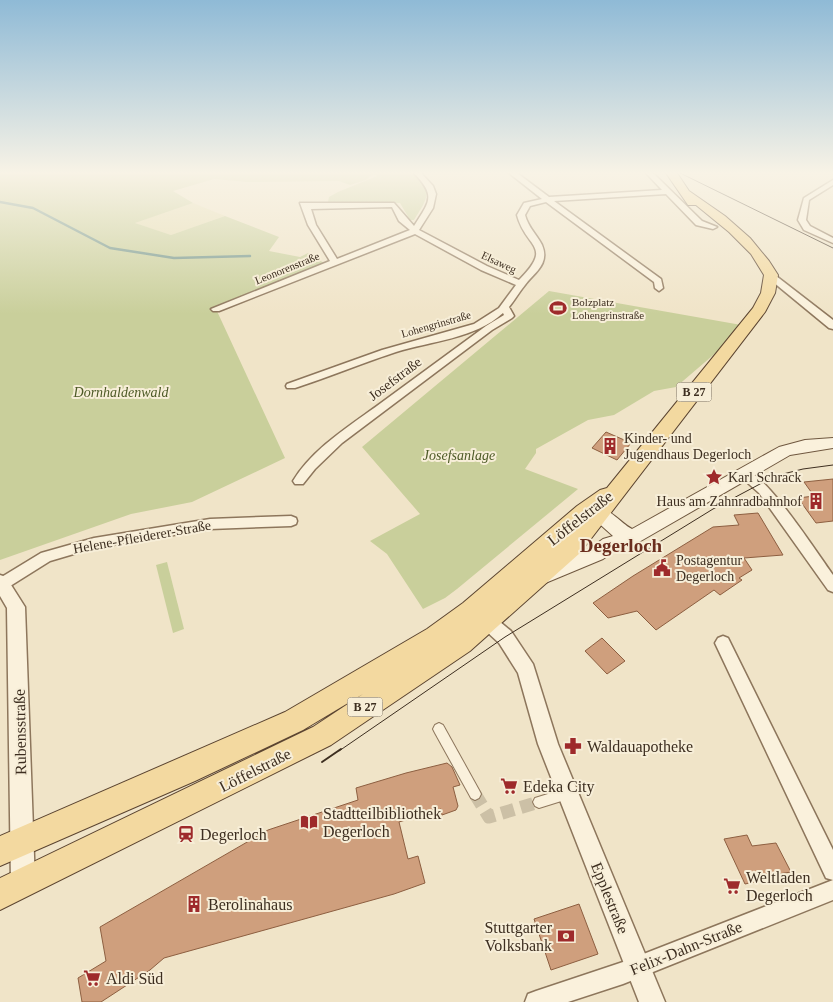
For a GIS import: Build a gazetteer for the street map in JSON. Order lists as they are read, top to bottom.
{
  "streets": {
    "main road": ["B 27", "Löffelstraße"],
    "street": [
      "Elsaweg",
      "Leonorenstraße",
      "Lohengrinstraße",
      "Josefstraße",
      "Helene-Pfleiderer-Straße",
      "Rubensstraße",
      "Epplestraße",
      "Felix-Dahn-Straße"
    ]
  },
  "crossings": [
    ["Elsaweg", "Leonorenstraße"],
    ["Elsaweg", "Lohengrinstraße"],
    ["Lohengrinstraße", "Josefstraße"],
    ["B 27", "Löffelstraße"],
    ["Löffelstraße", "Rubensstraße"],
    ["Löffelstraße", "Epplestraße"],
    ["Helene-Pfleiderer-Straße", "Rubensstraße"],
    ["Epplestraße", "Felix-Dahn-Straße"]
  ],
  "districts": ["Degerloch"],
  "parks": ["Dornhaldenwald", "Josefsanlage"],
  "places": {
    "sports": ["Bolzplatz Lohengrinstraße"],
    "building": ["Kinder- und Jugendhaus Degerloch", "Haus am Zahnradbahnhof", "Berolinahaus"],
    "place": ["Karl Schrack"],
    "public building": ["Postagentur Degerloch"],
    "pharmacy": ["Waldauapotheke"],
    "supermarket": ["Edeka City", "Weltladen Degerloch", "Aldi Süd"],
    "library": ["Stadtteilbibliothek Degerloch"],
    "station": ["Degerloch"],
    "bank": ["Stuttgarter Volksbank"]
  }
}
